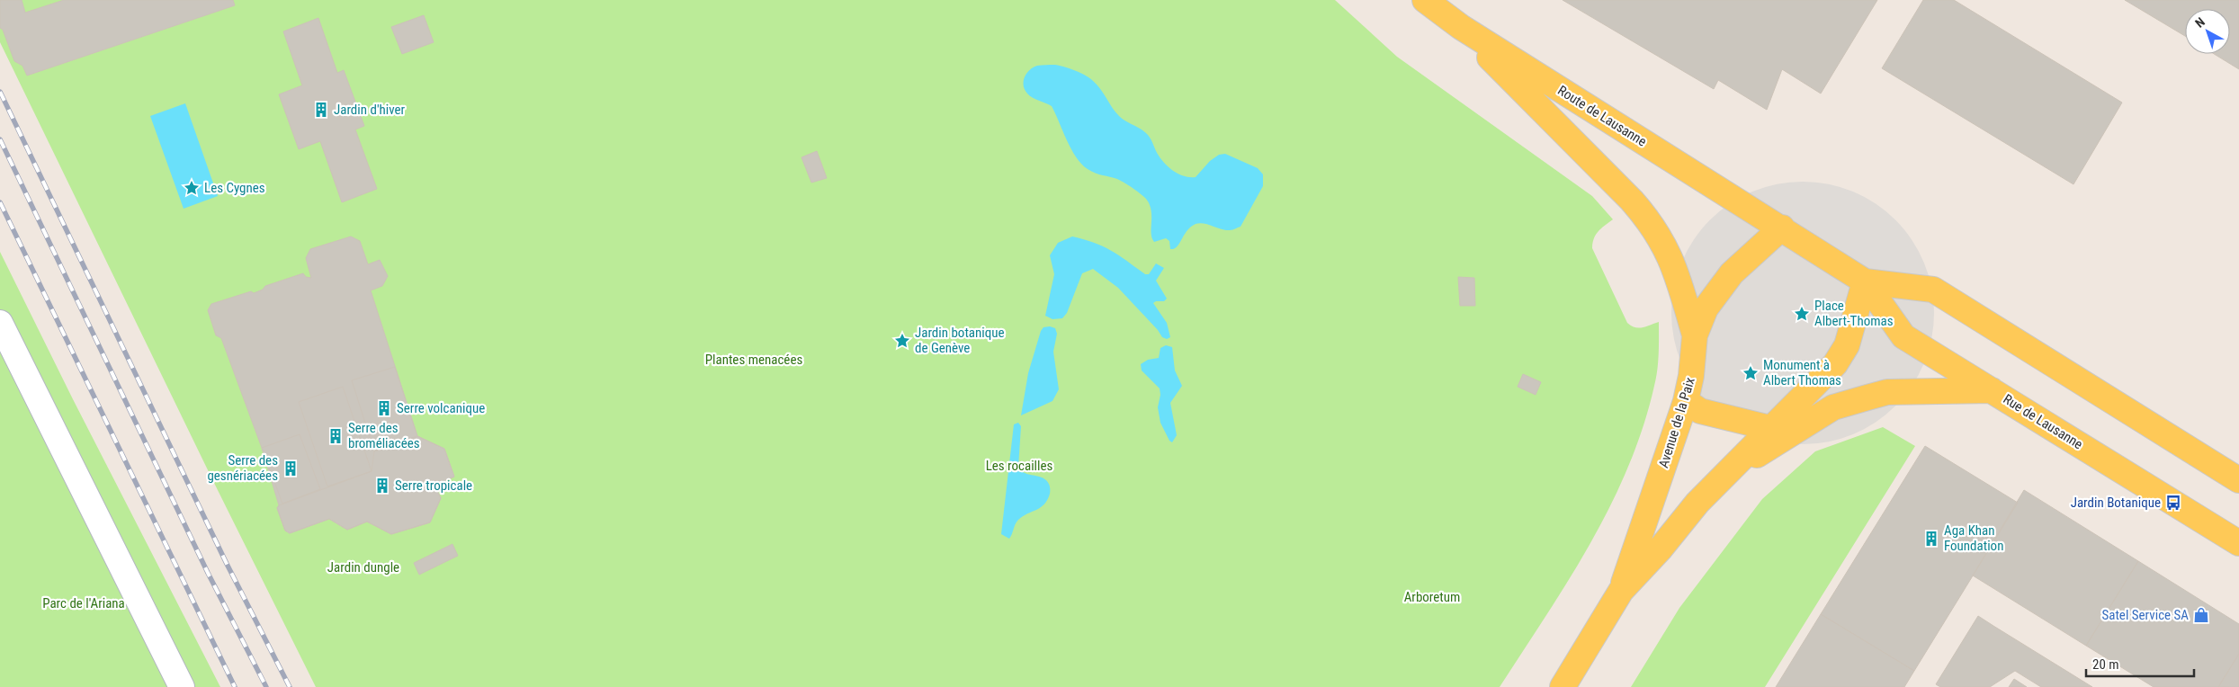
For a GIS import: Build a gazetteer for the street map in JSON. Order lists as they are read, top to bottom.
{
  "streets": {
    "main road": ["Route de Lausanne", "Rue de Lausanne", "Avenue de la Paix"]
  },
  "crossings": [
    ["Route de Lausanne", "Rue de Lausanne"],
    ["Route de Lausanne", "Avenue de la Paix"],
    ["Rue de Lausanne", "Avenue de la Paix"]
  ],
  "parks": [
    "Plantes menacées",
    "Les rocailles",
    "Jardin dungle",
    "Arboretum",
    "Parc de l'Ariana"
  ],
  "places": {
    "building": [
      "Jardin d'hiver",
      "Serre volcanique",
      "Serre des broméliacées",
      "Serre des gesnériacées",
      "Serre tropicale",
      "Aga Khan Foundation"
    ],
    "place": [
      "Les Cygnes",
      "Place Albert-Thomas",
      "Jardin botanique de Genève",
      "Monument à Albert Thomas"
    ],
    "bus stop": ["Jardin Botanique"],
    "shop": ["Satel Service SA"]
  },
  "scale_bar": "20 m",
  "north": "top left"
}
